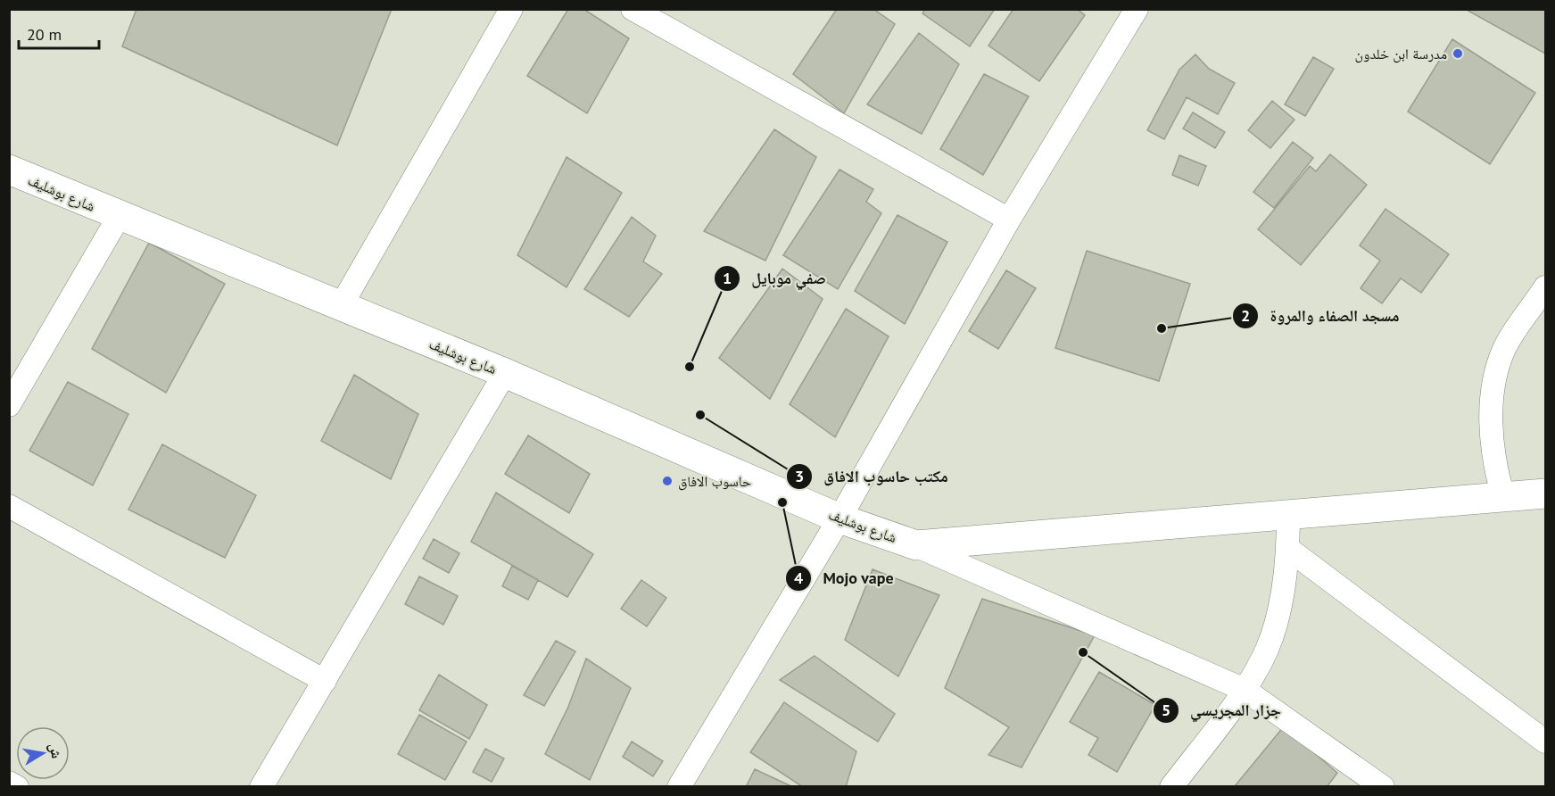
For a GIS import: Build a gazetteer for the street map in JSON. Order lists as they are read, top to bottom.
{
  "streets": {
    "street": ["شارع بوشليف"]
  },
  "places": [
    "مدرسة ابن خلدون",
    "مسجد الصفاء والمروة",
    "صفي موبايل",
    "مكتب حاسوب الافاق",
    "حاسوب الافاق",
    "Mojo vape",
    "جزار المجريسي"
  ],
  "scale_bar": "20 m",
  "north": "right"
}
